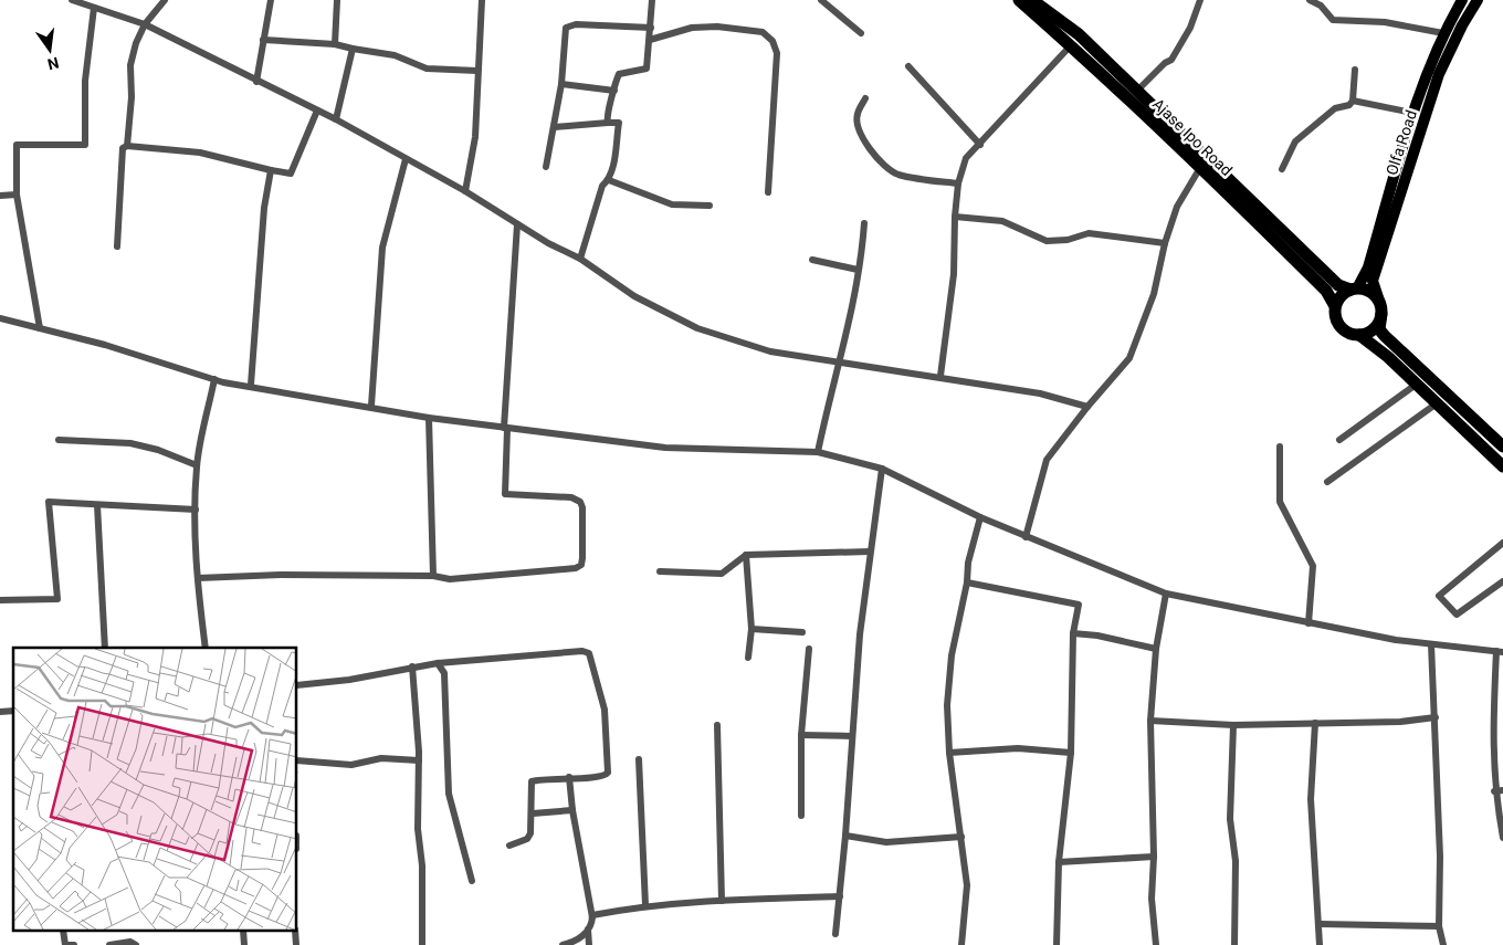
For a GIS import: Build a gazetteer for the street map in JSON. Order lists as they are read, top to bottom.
{
  "streets": {
    "highway": ["Ajase Ipo Road"],
    "main road": ["Olfa Road"]
  },
  "crossings": [
    ["Ajase Ipo Road", "Olfa Road"]
  ],
  "north": "bottom"
}
